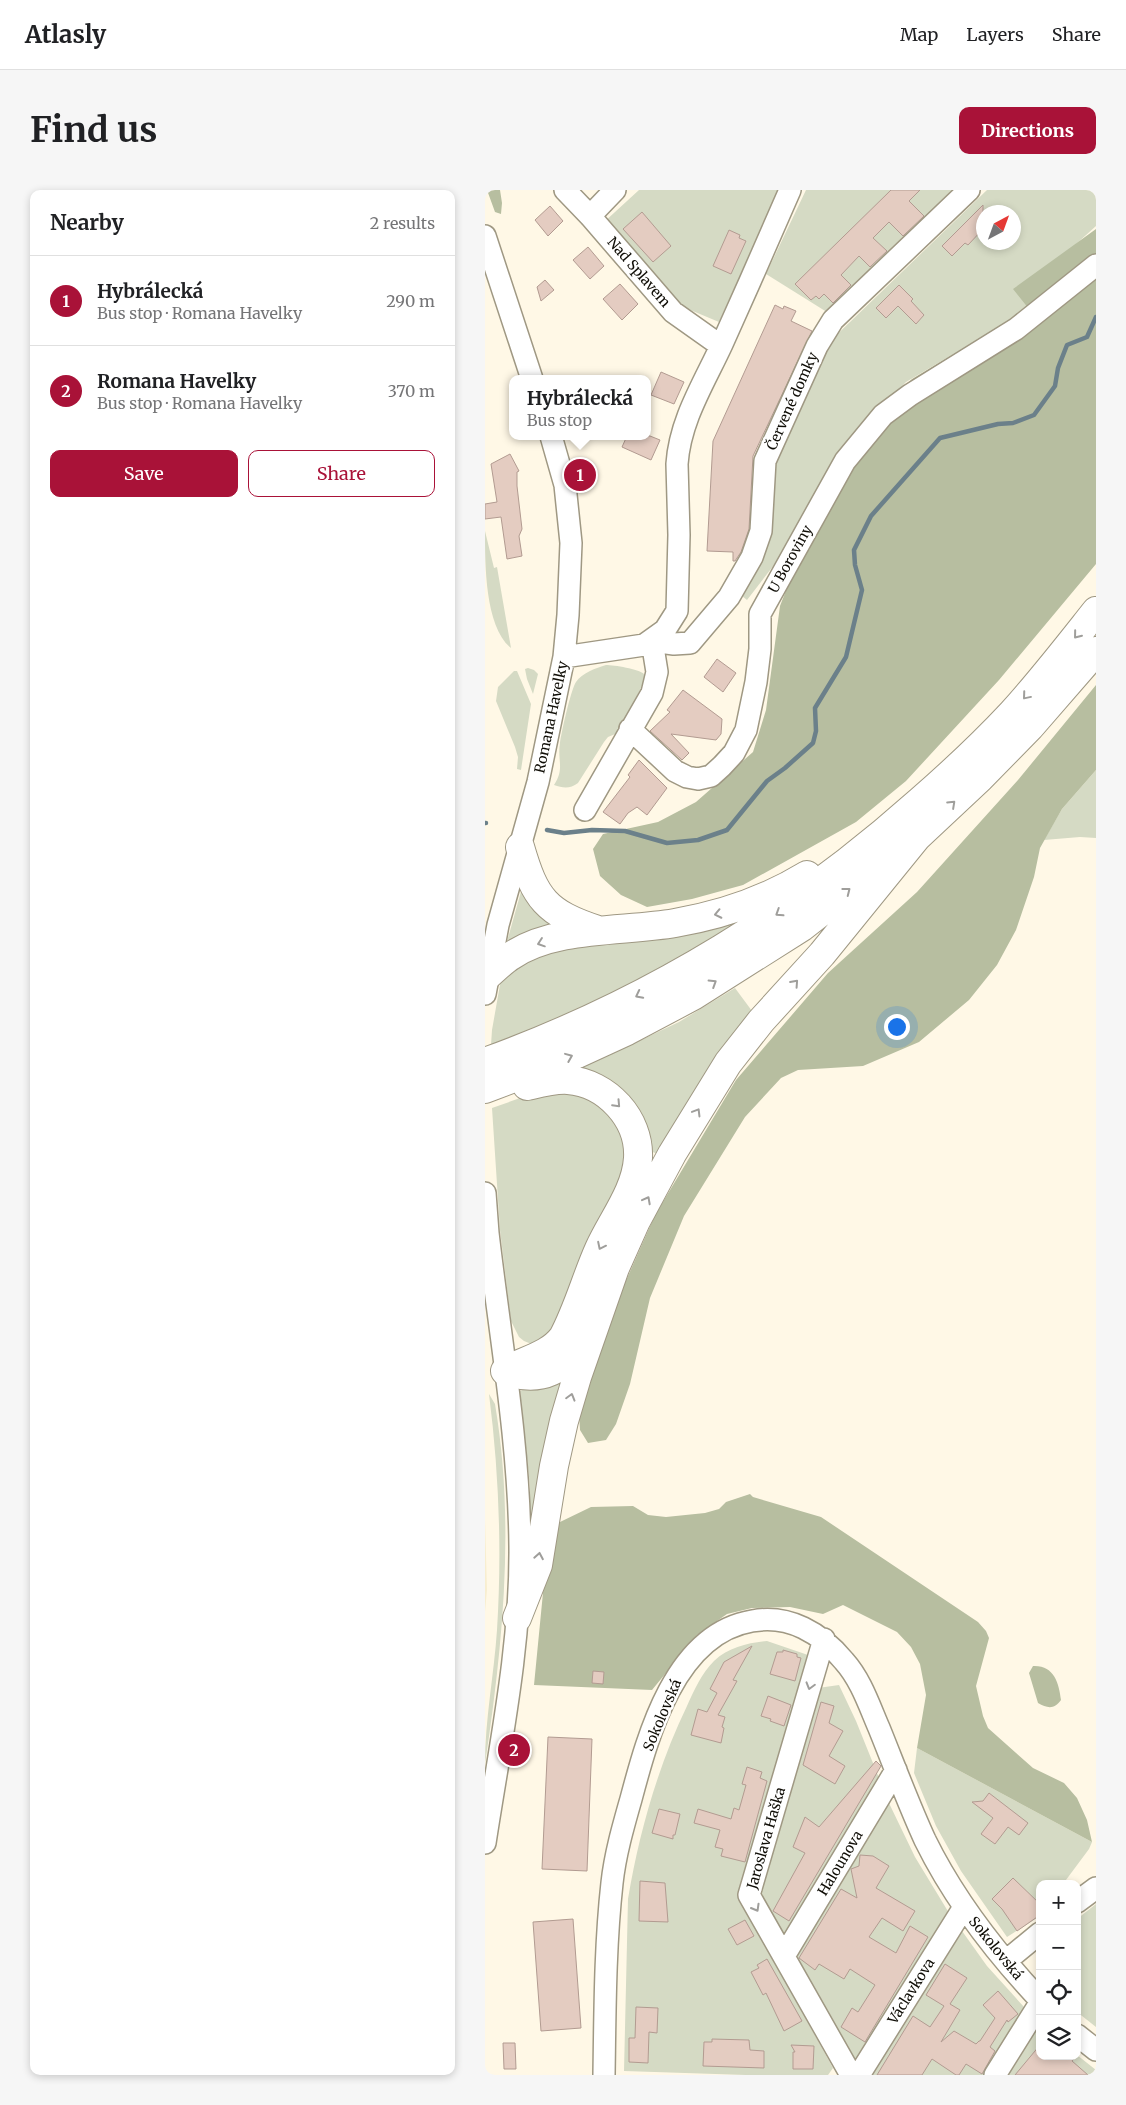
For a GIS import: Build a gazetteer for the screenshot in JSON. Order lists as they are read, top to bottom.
{
  "streets": {
    "street": [
      "Nad Splavem",
      "Červené domky",
      "U Boroviny",
      "Romana Havelky",
      "Sokolovská",
      "Jaroslava Haška",
      "Halounova",
      "Václavkova"
    ]
  },
  "crossings": [
    ["Sokolovská", "Jaroslava Haška"],
    ["Sokolovská", "Halounova"],
    ["Sokolovská", "Václavkova"],
    ["Jaroslava Haška", "Halounova"]
  ],
  "one_way": ["Jaroslava Haška"],
  "north": "top right",
  "page": {
    "header": "Atlasly",
    "nav": ["Map", "Layers", "Share"],
    "buttons": [
      "Directions",
      ["Save", "Share"]
    ],
    "title": "Find us",
    "heading": ["Nearby", "2 results"],
    "list": [
      {
        "mark": "1",
        "name": "Hybrálecká",
        "note": "Bus stop · Romana Havelky",
        "value": "290 m"
      },
      {
        "mark": "2",
        "name": "Romana Havelky",
        "note": "Bus stop · Romana Havelky",
        "value": "370 m"
      }
    ],
    "popup": ["Hybrálecká", "Bus stop"],
    "pins": ["1", "2"],
    "map_buttons": ["+", "−"]
  }
}
